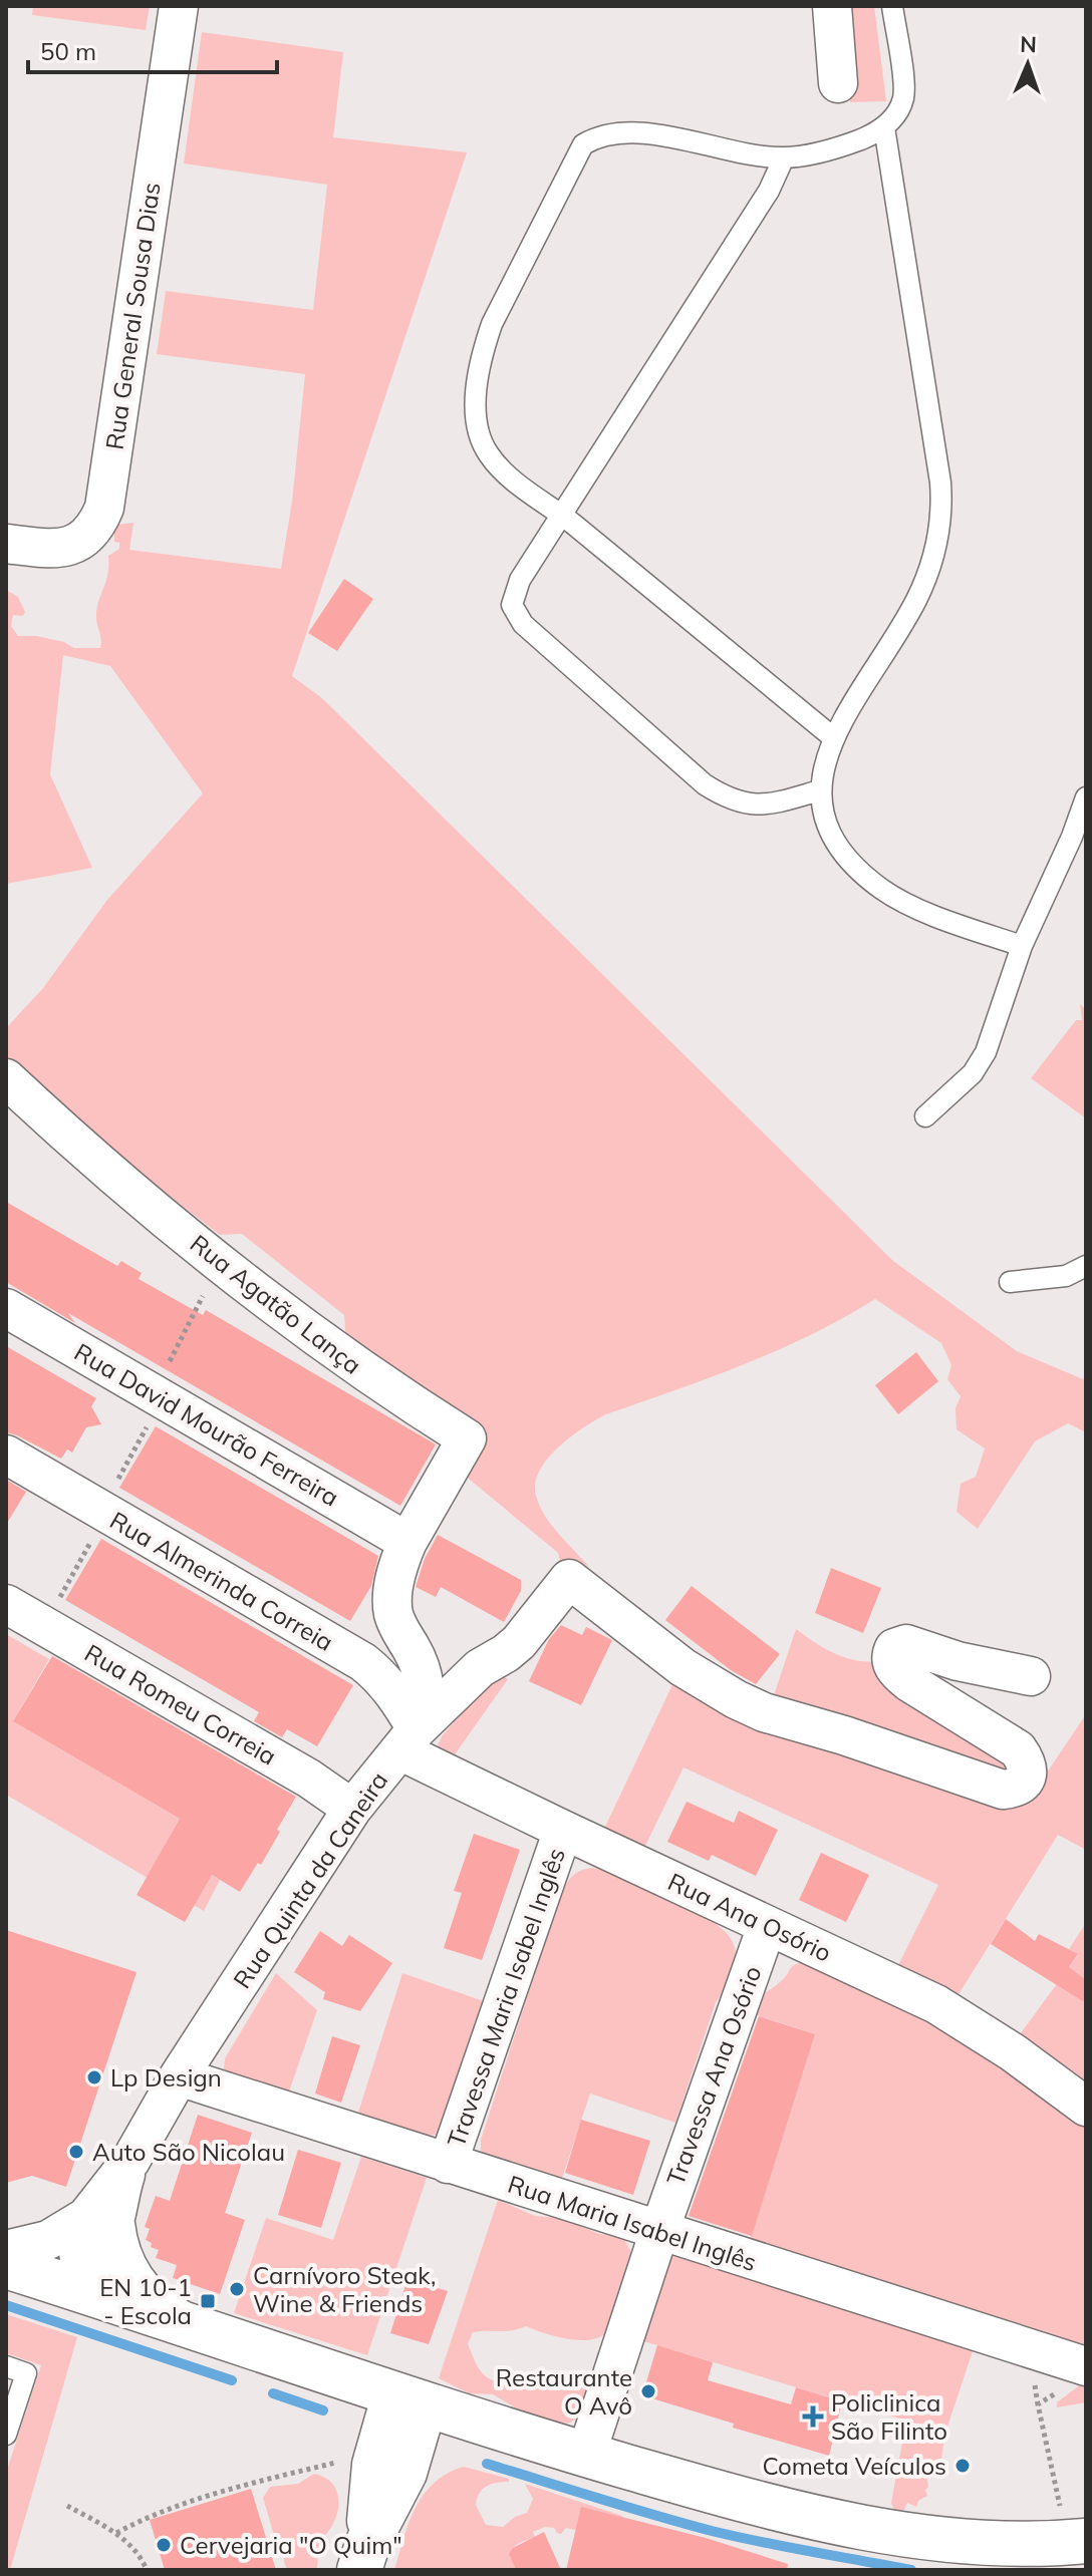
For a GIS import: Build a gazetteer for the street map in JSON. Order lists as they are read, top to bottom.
{
  "streets": {
    "street": [
      "Rua General Sousa Dias",
      "Rua Agatão Lança",
      "Rua David Mourão Ferreira",
      "Rua Almerinda Correia",
      "Rua Romeu Correia",
      "Rua Quinta da Caneira",
      "Rua Ana Osório",
      "Travessa Maria Isabel Inglês",
      "Travessa Ana Osório",
      "Rua Maria Isabel Inglês"
    ]
  },
  "crossings": [
    ["Rua Agatão Lança", "Rua David Mourão Ferreira"],
    ["Rua Agatão Lança", "Rua Quinta da Caneira"],
    ["Rua David Mourão Ferreira", "Rua Quinta da Caneira"],
    ["Rua Almerinda Correia", "Rua Quinta da Caneira"],
    ["Rua Almerinda Correia", "Rua Ana Osório"],
    ["Rua Romeu Correia", "Rua Quinta da Caneira"],
    ["Rua Quinta da Caneira", "Rua Ana Osório"],
    ["Rua Quinta da Caneira", "Rua Maria Isabel Inglês"],
    ["Rua Ana Osório", "Travessa Maria Isabel Inglês"],
    ["Rua Ana Osório", "Travessa Ana Osório"],
    ["Travessa Maria Isabel Inglês", "Rua Maria Isabel Inglês"],
    ["Travessa Ana Osório", "Rua Maria Isabel Inglês"]
  ],
  "places": {
    "other": [
      "Lp Design",
      "Auto São Nicolau",
      "Carnívoro Steak, Wine & Friends",
      "Restaurante O Avô",
      "Cometa Veículos",
      "Cervejaria \"O Quim\""
    ],
    "transit": ["EN 10-1 - Escola"],
    "health": ["Policlinica São Filinto"]
  },
  "scale_bar": "50 m",
  "north": "top"
}
